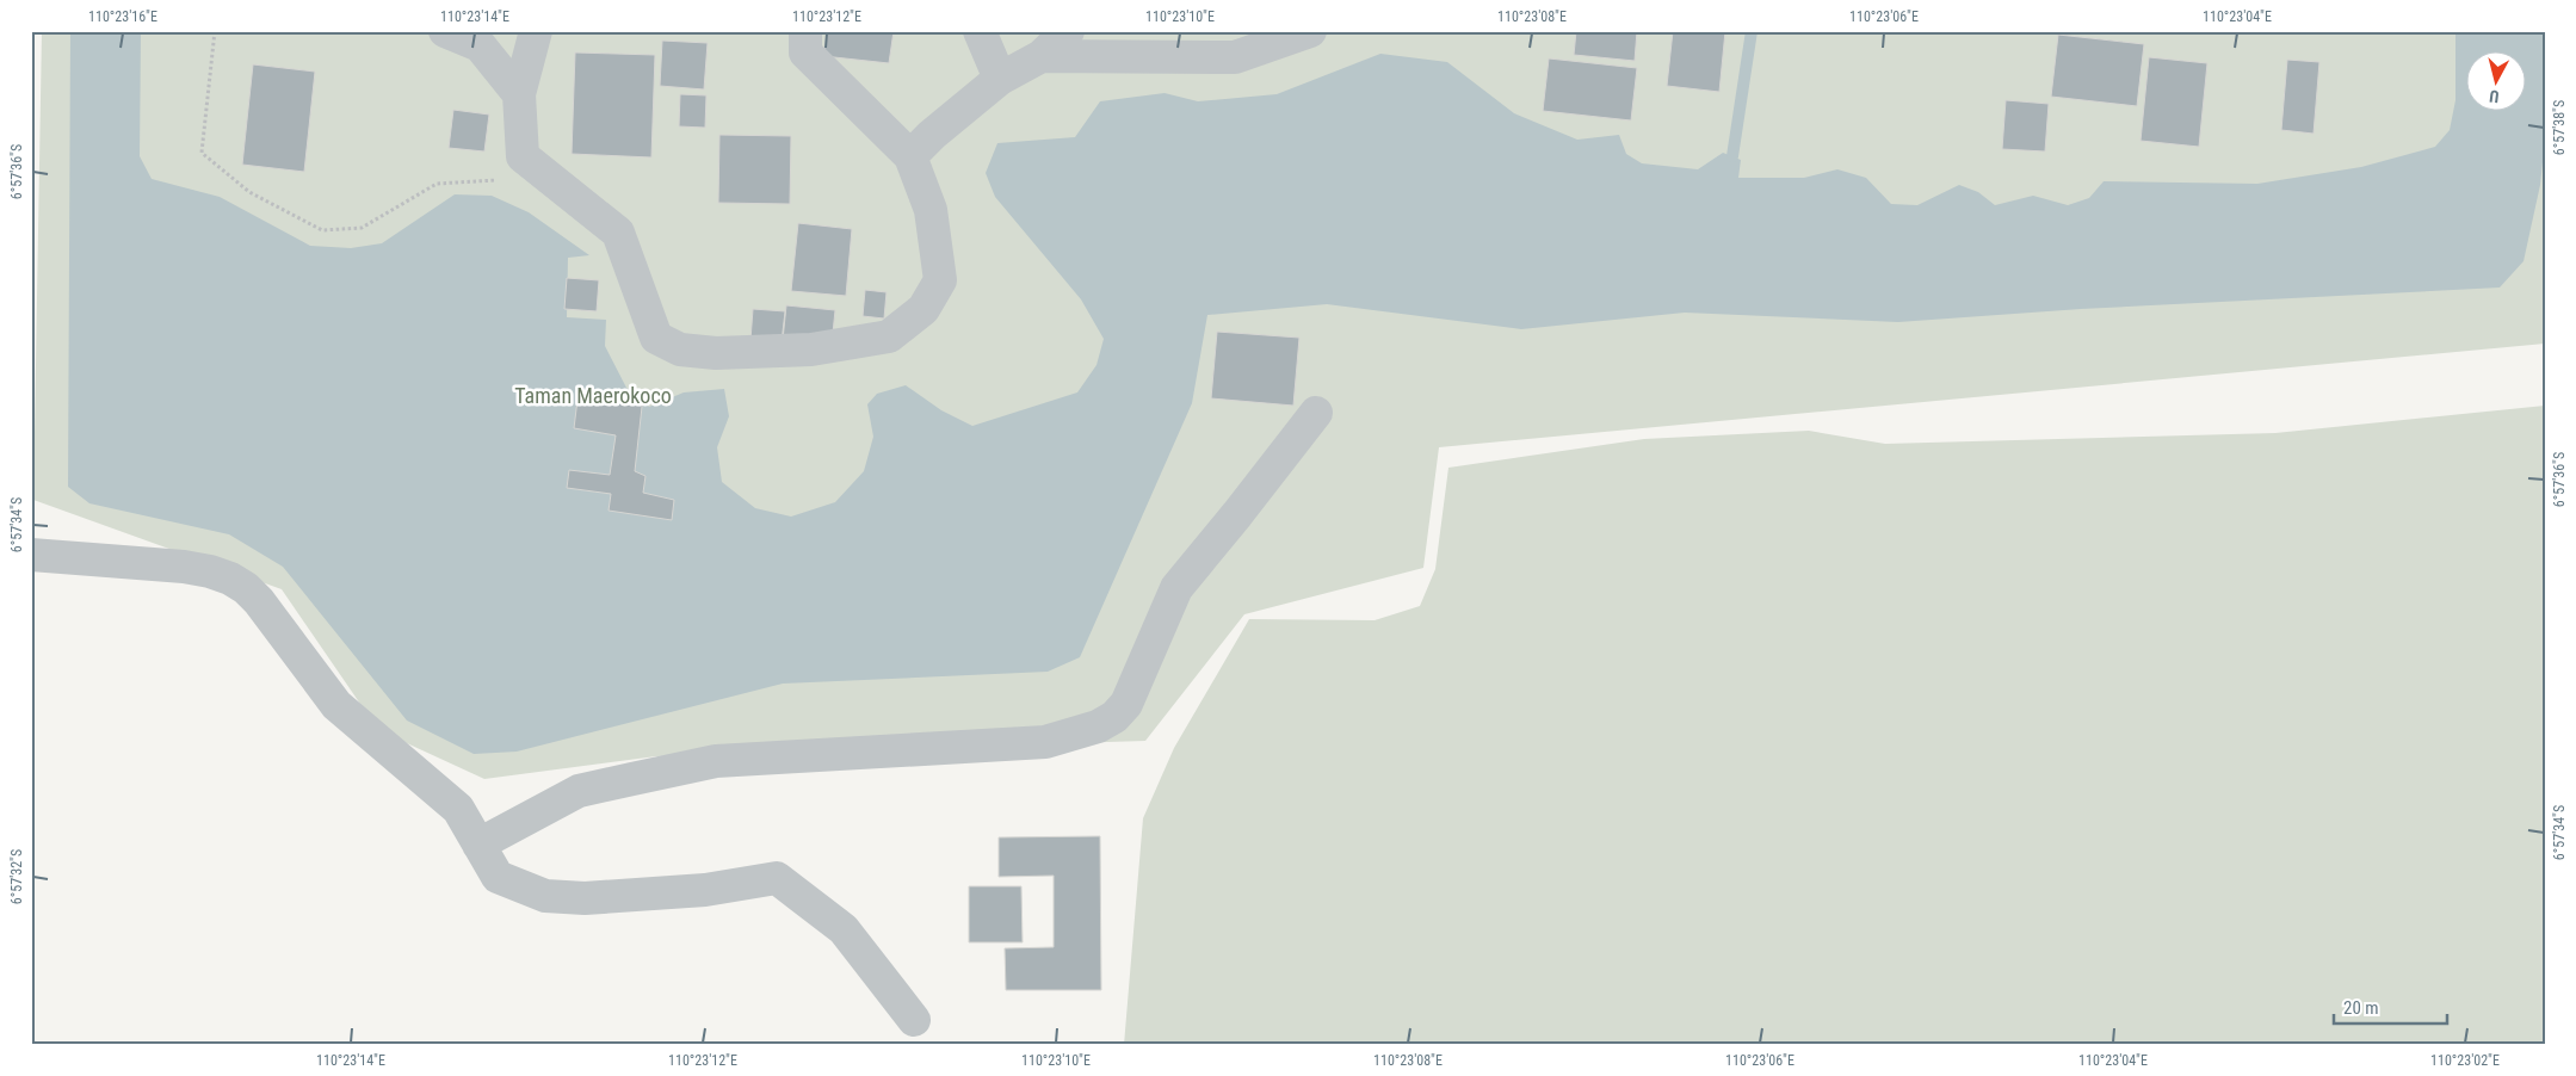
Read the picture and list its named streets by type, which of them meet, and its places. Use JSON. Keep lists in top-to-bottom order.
{
  "parks": ["Taman Maerokoco"],
  "scale_bar": "20 m",
  "north": "bottom",
  "coordinates": [
    "110°23'16\"E",
    "110°23'14\"E",
    "110°23'12\"E",
    "110°23'10\"E",
    "110°23'08\"E",
    "110°23'06\"E",
    "110°23'04\"E",
    "6°57'38\"S",
    "6°57'36\"S",
    "6°57'34\"S",
    "6°57'32\"S",
    "110°23'02\"E"
  ]
}
